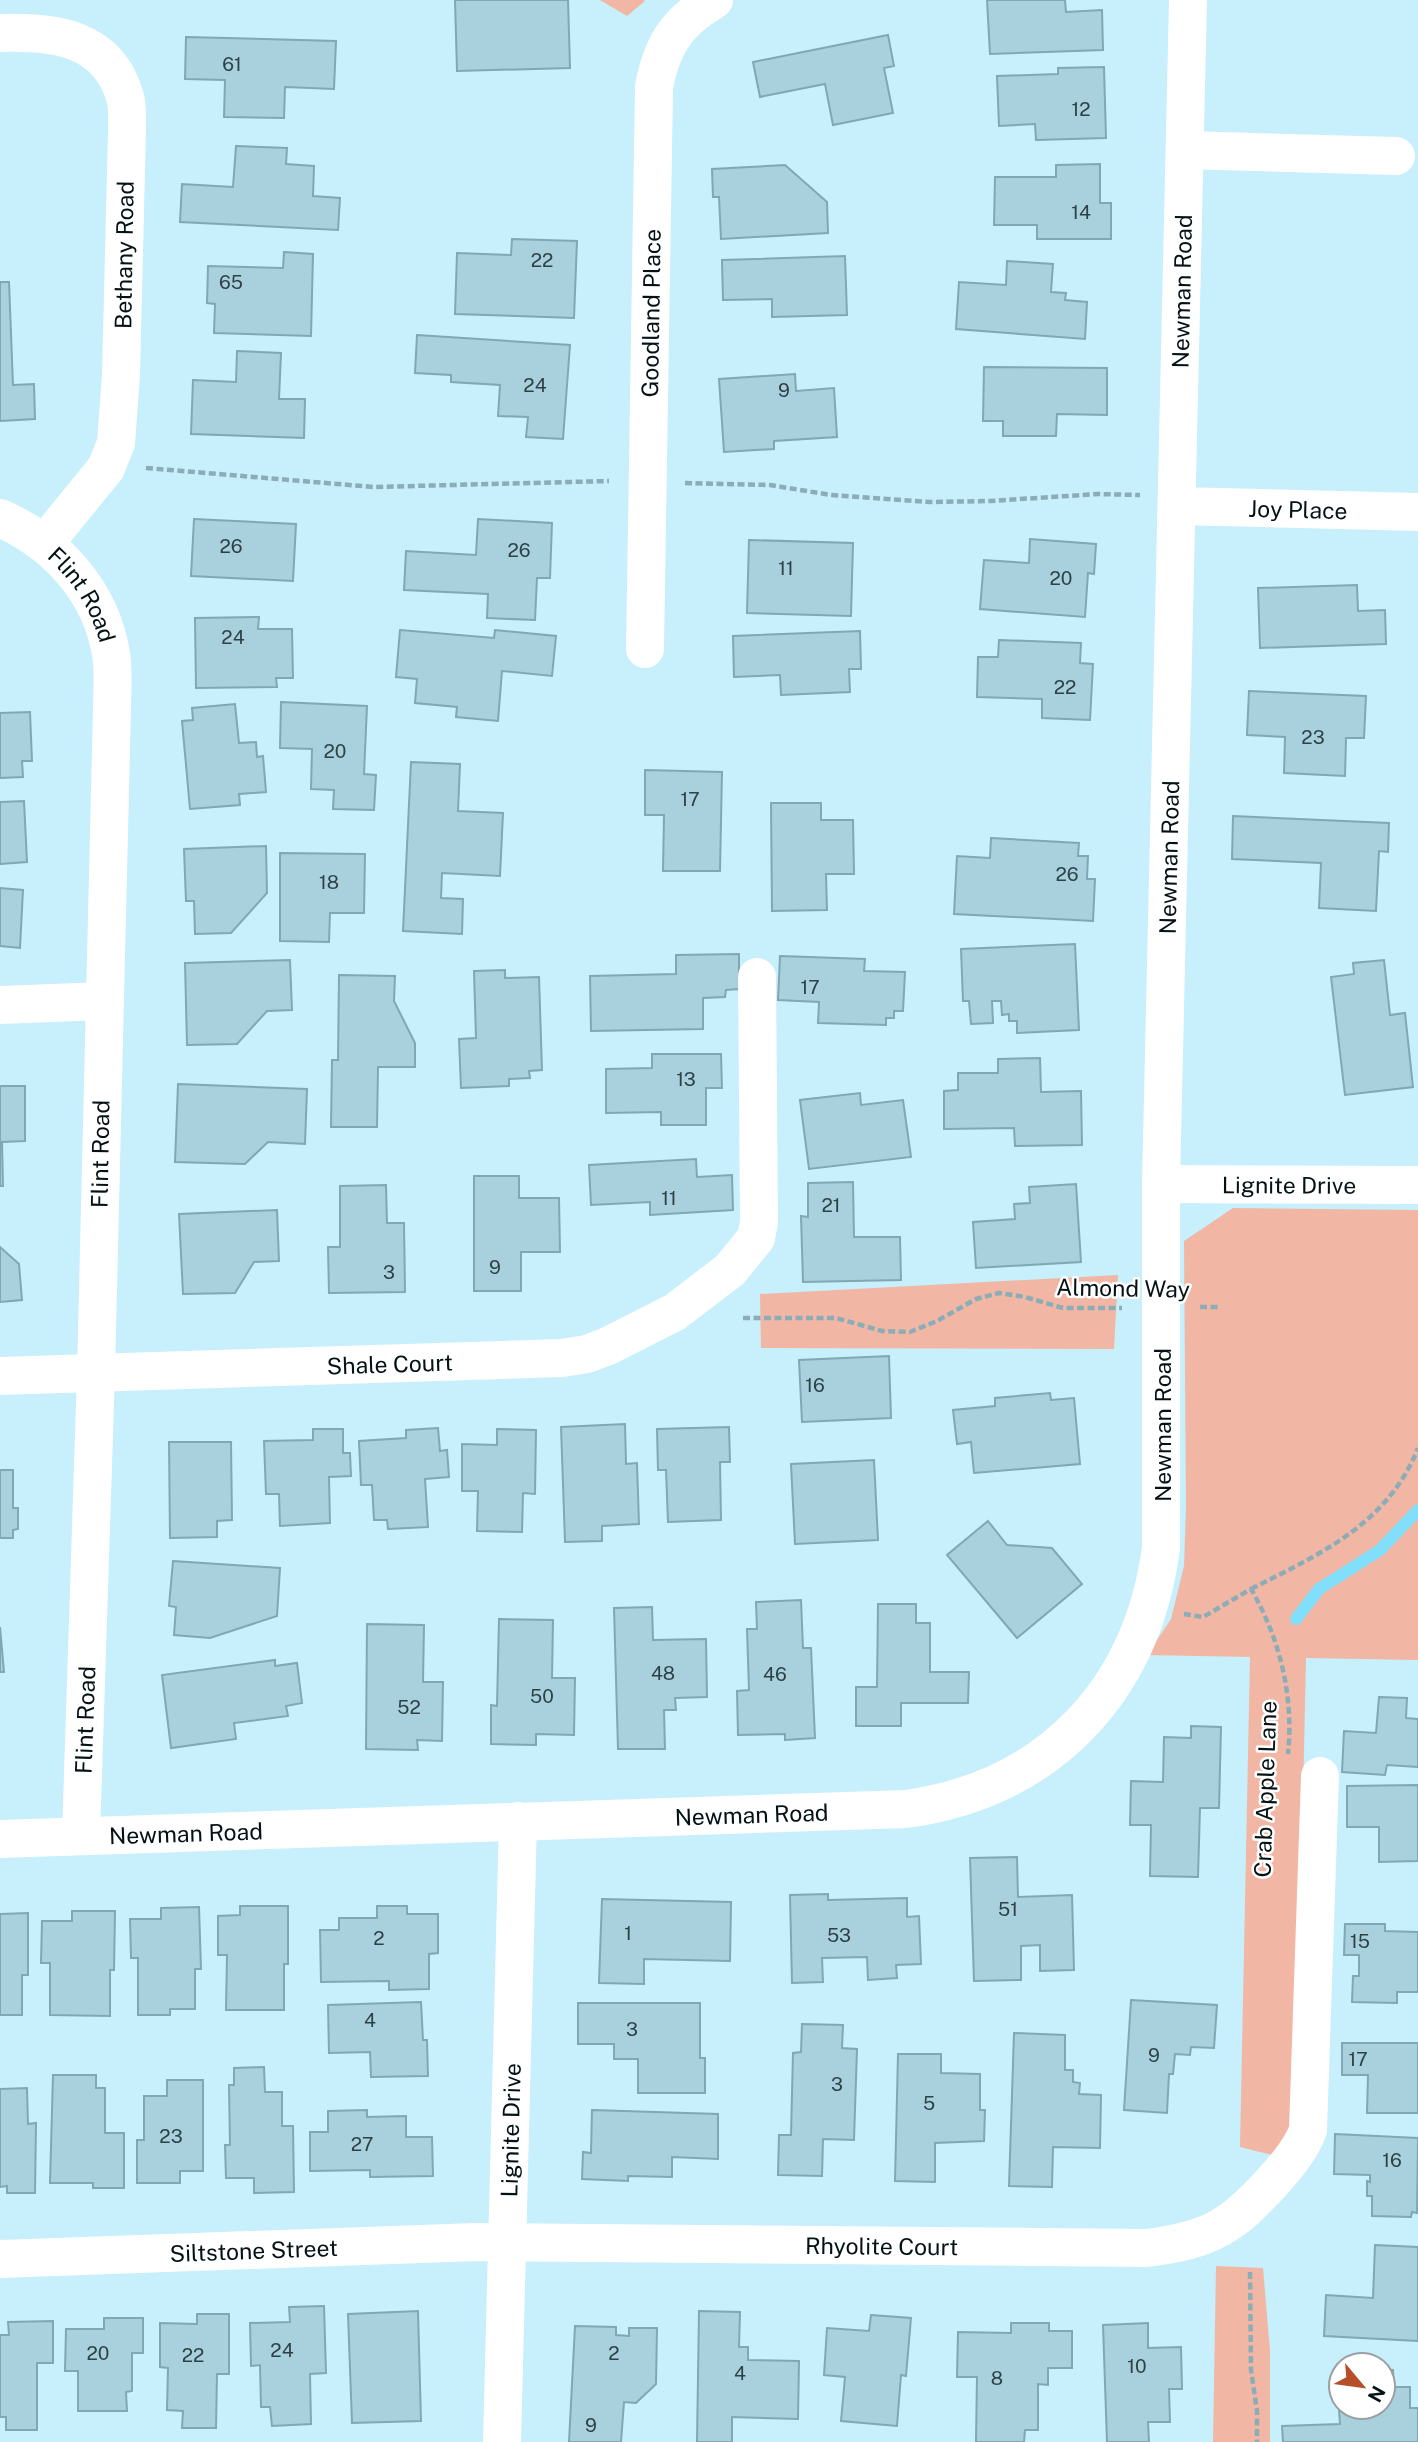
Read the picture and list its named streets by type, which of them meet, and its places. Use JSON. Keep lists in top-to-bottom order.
{
  "streets": {
    "street": [
      "Bethany Road",
      "Newman Road",
      "Goodland Place",
      "Joy Place",
      "Flint Road",
      "Lignite Drive",
      "Shale Court",
      "Rhyolite Court",
      "Siltstone Street"
    ],
    "path": ["Almond Way", "Crab Apple Lane"]
  },
  "crossings": [
    ["Bethany Road", "Flint Road"],
    ["Newman Road", "Joy Place"],
    ["Newman Road", "Flint Road"],
    ["Newman Road", "Lignite Drive"],
    ["Newman Road", "Almond Way"],
    ["Flint Road", "Shale Court"],
    ["Lignite Drive", "Rhyolite Court"],
    ["Lignite Drive", "Siltstone Street"],
    ["Crab Apple Lane", "Rhyolite Court"],
    ["Rhyolite Court", "Siltstone Street"]
  ],
  "house_numbers": [
    "61",
    "12",
    "14",
    "22",
    "65",
    "24",
    "9",
    "26",
    "26",
    "11",
    "20",
    "24",
    "22",
    "23",
    "20",
    "17",
    "26",
    "18",
    "17",
    "13",
    "11",
    "21",
    "9",
    "3",
    "16",
    "48",
    "46",
    "50",
    "52",
    "51",
    "1",
    "53",
    "2",
    "15",
    "4",
    "3",
    "9",
    "17",
    "3",
    "5",
    "23",
    "27",
    "16",
    "24",
    "20",
    "2",
    "22",
    "10",
    "4",
    "8",
    "9"
  ],
  "north": "bottom right"
}
